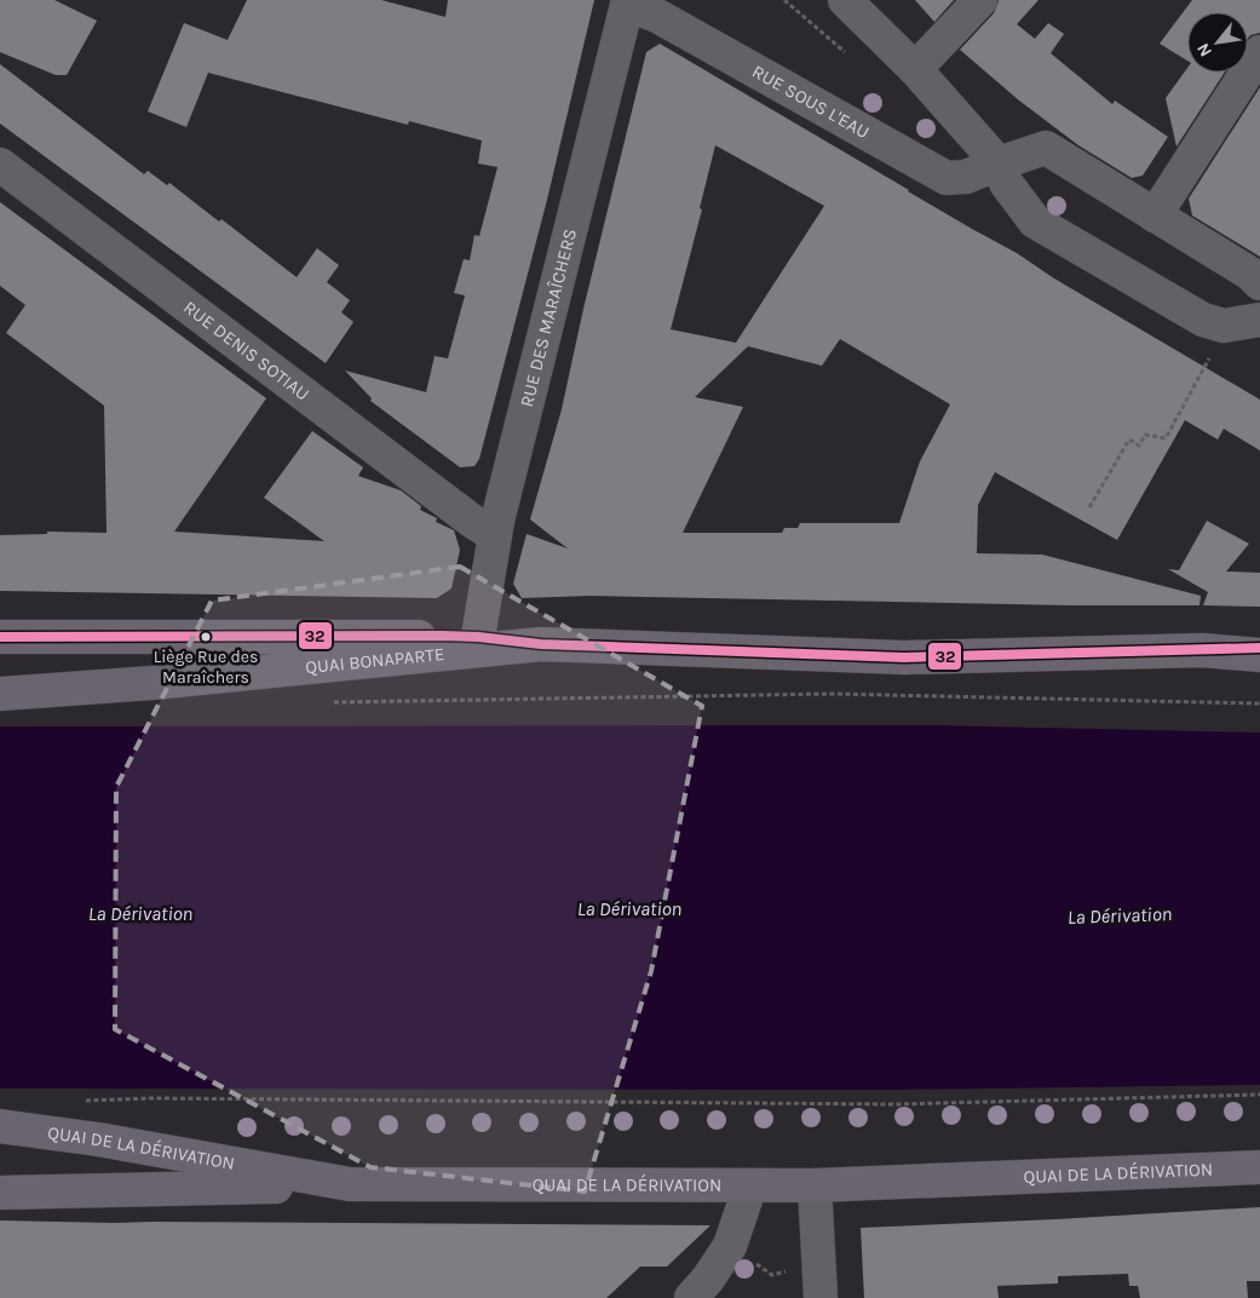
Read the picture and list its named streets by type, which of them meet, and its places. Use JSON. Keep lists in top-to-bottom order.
{
  "streets": {
    "main road": ["QUAI BONAPARTE", "QUAI DE LA DÉRIVATION"],
    "street": ["RUE SOUS L'EAU", "RUE DES MARAÎCHERS", "RUE DENIS SOTIAU"]
  },
  "crossings": [
    ["RUE SOUS L'EAU", "RUE DES MARAÎCHERS"],
    ["RUE DES MARAÎCHERS", "RUE DENIS SOTIAU"]
  ],
  "water": ["La Dérivation"],
  "places": ["Liège Rue des Maraîchers"],
  "lines": ["transit line 32"],
  "north": "bottom left"
}
